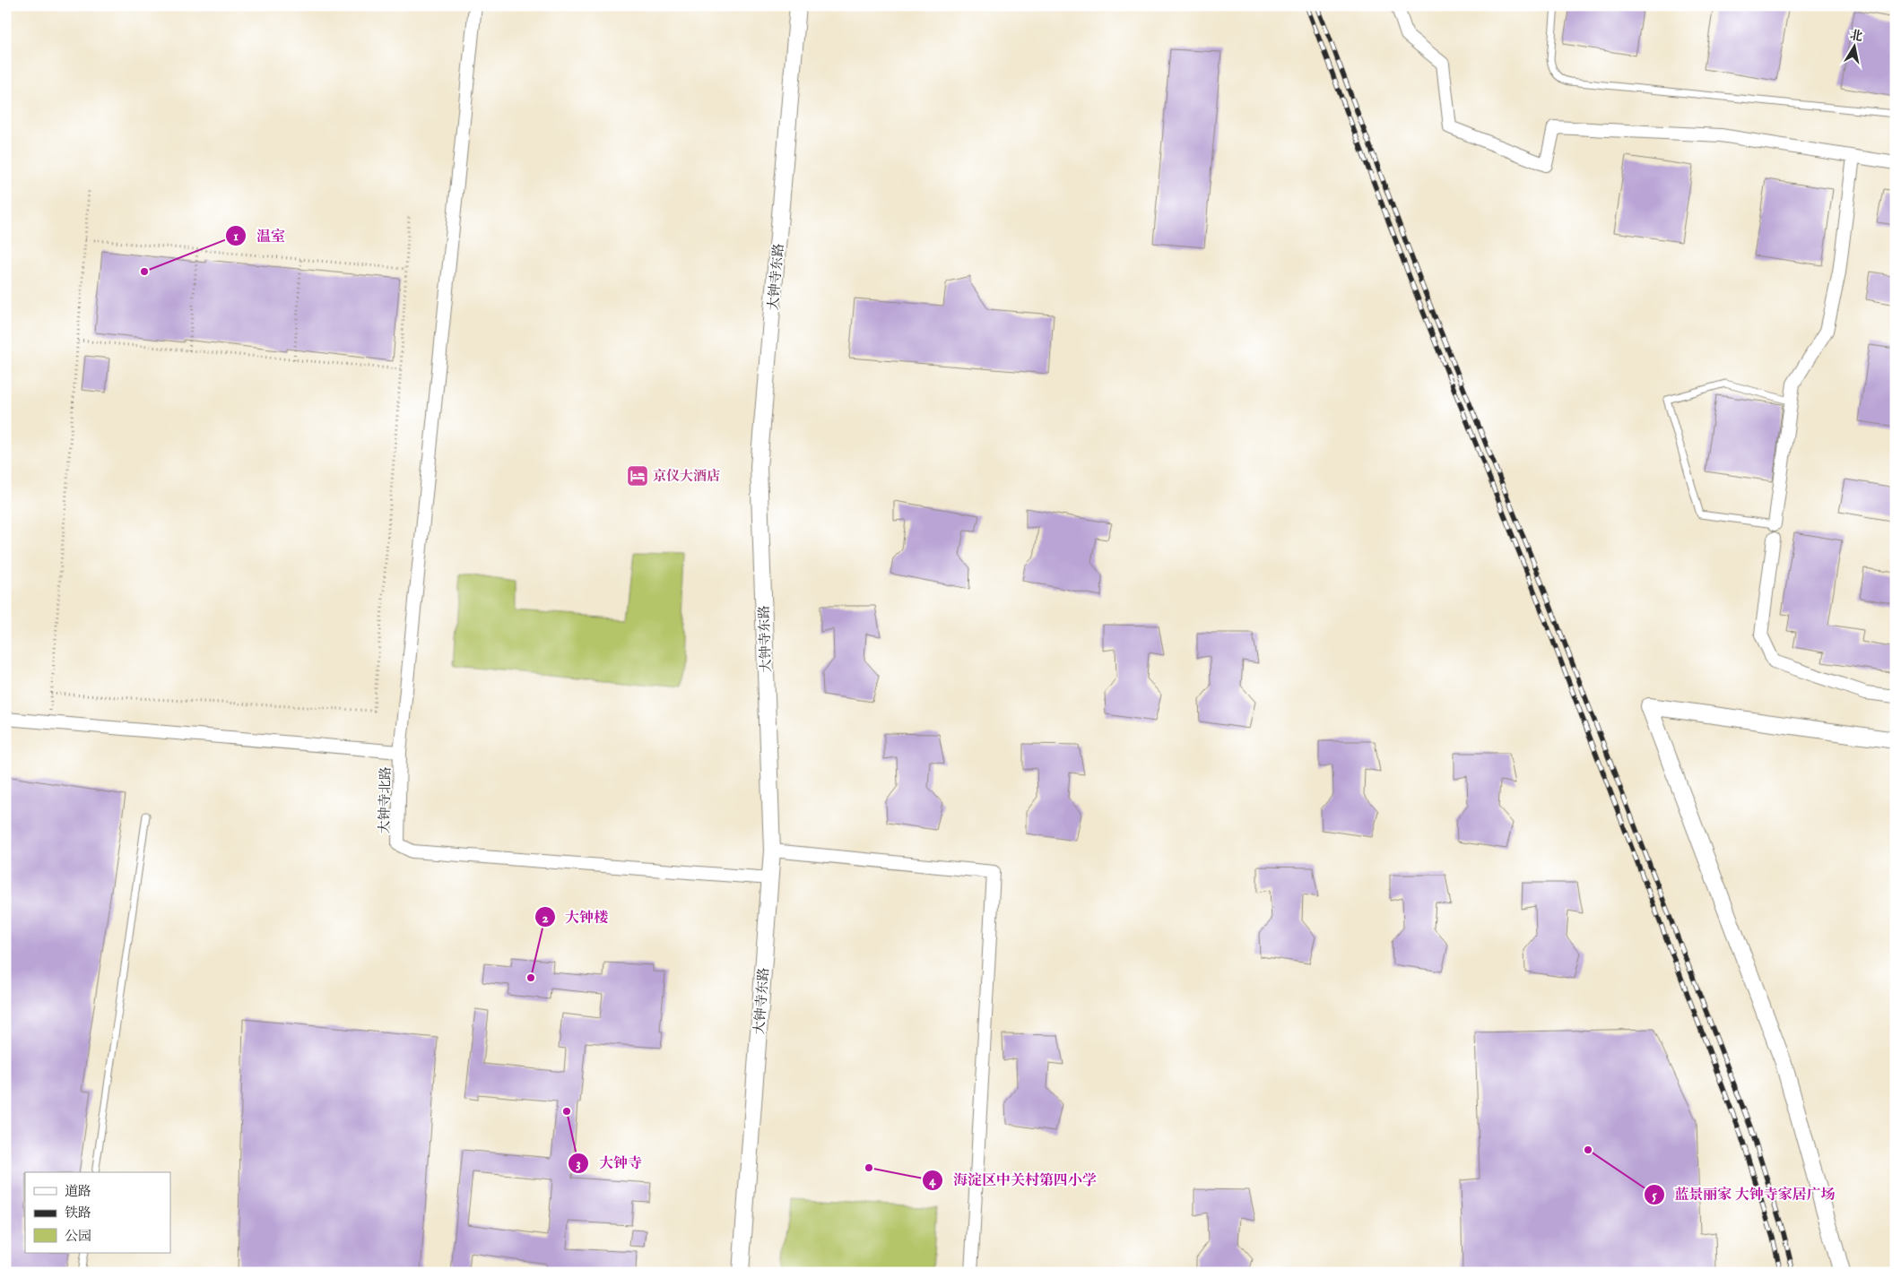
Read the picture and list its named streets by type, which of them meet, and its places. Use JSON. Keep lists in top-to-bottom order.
{
  "streets": {
    "street": ["大钟寺东路", "大钟寺北路"]
  },
  "crossings": [
    ["大钟寺东路", "大钟寺北路"]
  ],
  "places": {
    "other": [
      "温室",
      "大钟楼",
      "大钟寺",
      "蓝景丽家 大钟寺家居广场",
      "海淀区中关村第四小学"
    ],
    "hotel": ["京仪大酒店"]
  },
  "legend": ["道路", "铁路", "公园"],
  "north": "top"
}
